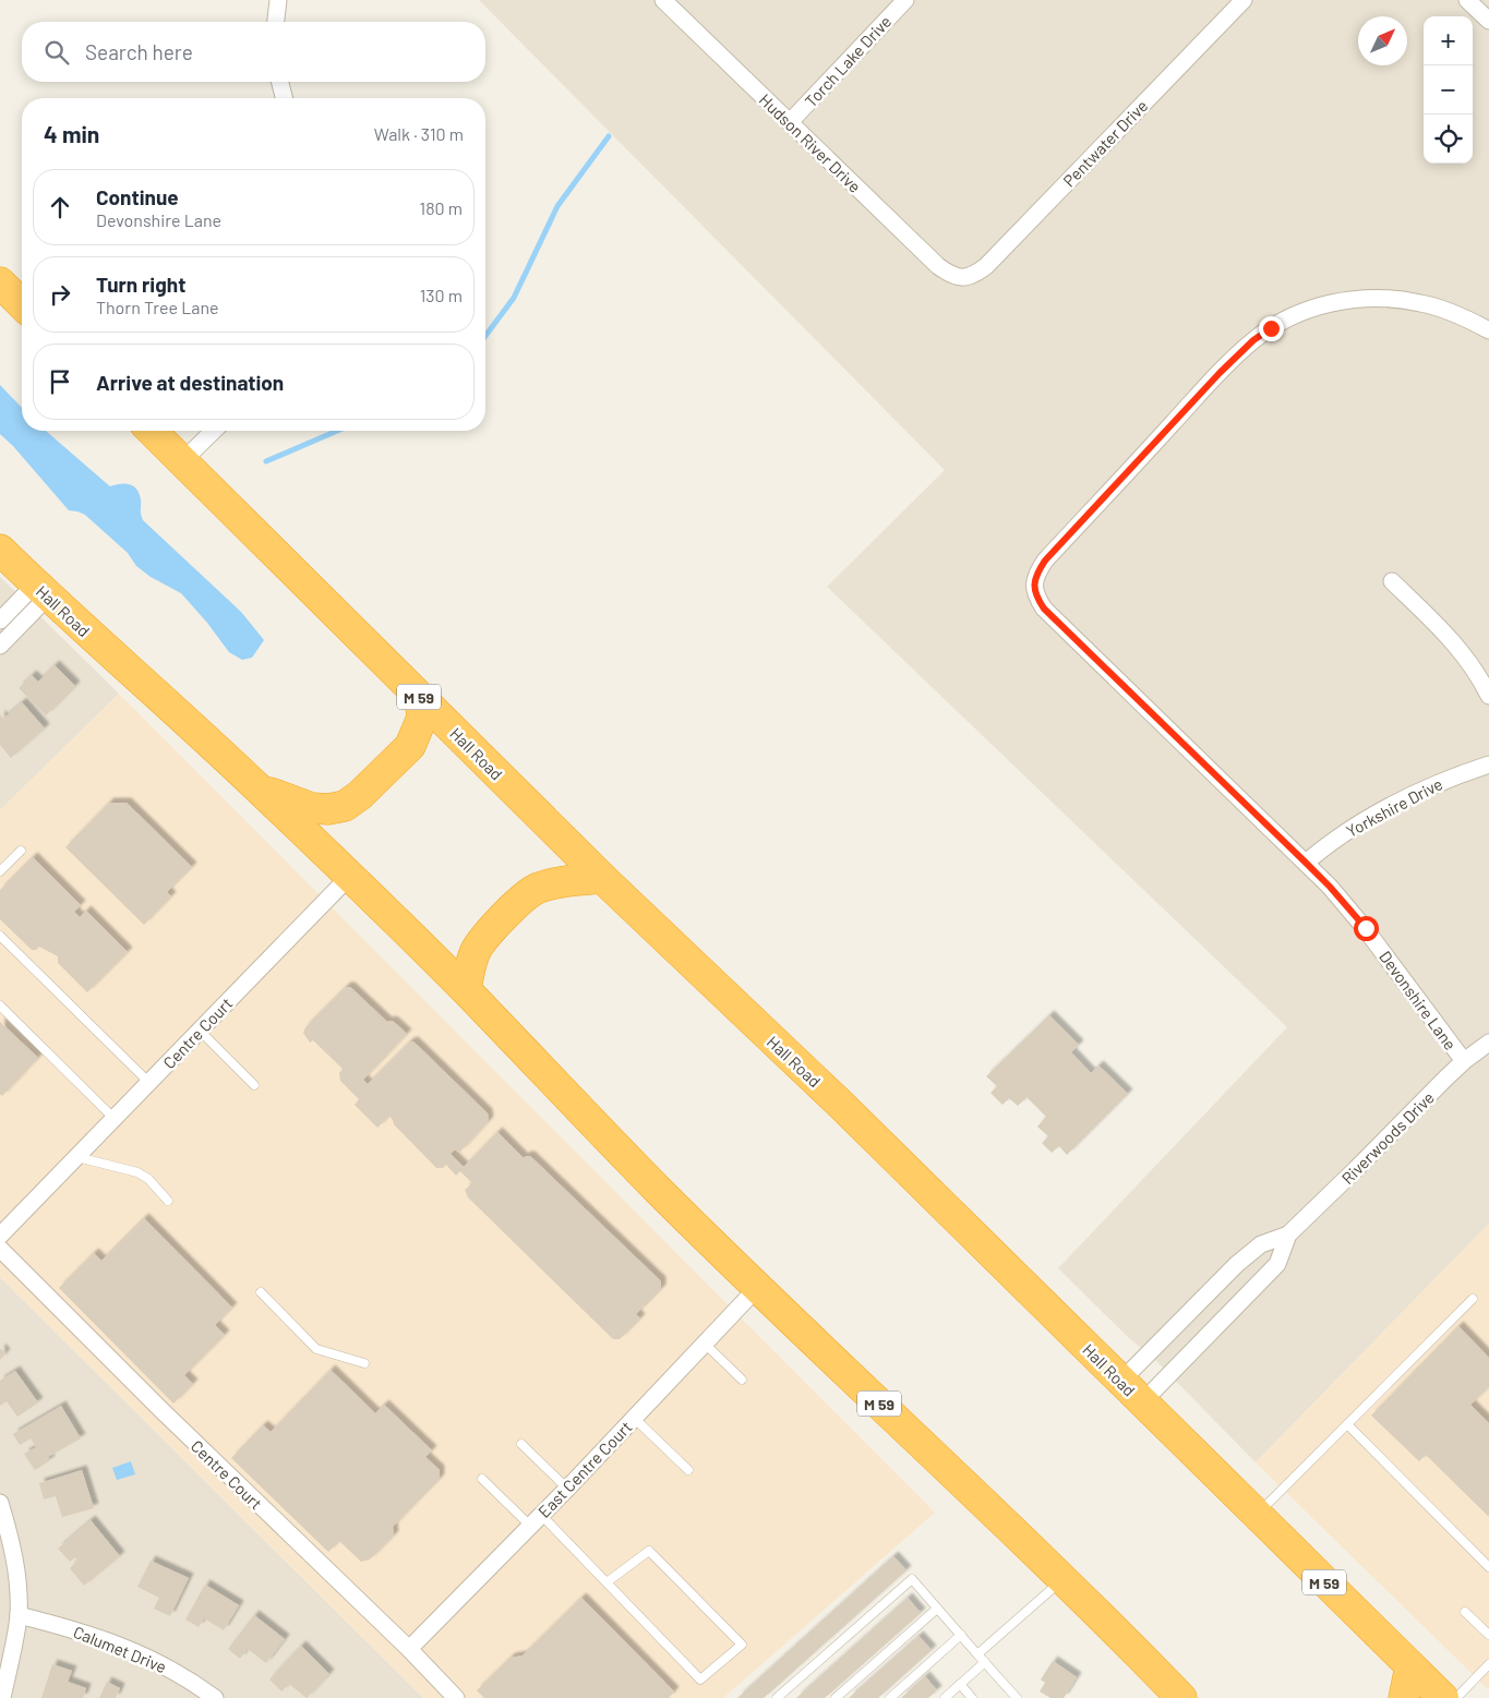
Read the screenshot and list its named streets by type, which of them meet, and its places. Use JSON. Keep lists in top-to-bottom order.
{
  "streets": {
    "highway": ["Hall Road", "M 59"],
    "street": [
      "Torch Lake Drive",
      "Hudson River Drive",
      "Pentwater Drive",
      "Yorkshire Drive",
      "Devonshire Lane",
      "Centre Court",
      "Riverwoods Drive",
      "East Centre Court",
      "Calumet Drive"
    ]
  },
  "crossings": [
    ["Torch Lake Drive", "Hudson River Drive"],
    ["Hudson River Drive", "Pentwater Drive"],
    ["Hall Road", "Centre Court"],
    ["Hall Road", "Riverwoods Drive"],
    ["Hall Road", "East Centre Court"],
    ["Yorkshire Drive", "Devonshire Lane"],
    ["Devonshire Lane", "Riverwoods Drive"],
    ["Centre Court", "East Centre Court"]
  ],
  "north": "top right",
  "page": {
    "map_buttons": ["+", "−"],
    "search": "Search here",
    "heading": ["4 min", "Walk · 310 m"],
    "list": [
      ["Continue", "Devonshire Lane", "180 m"],
      ["Turn right", "Thorn Tree Lane", "130 m"],
      "Arrive at destination"
    ]
  }
}
